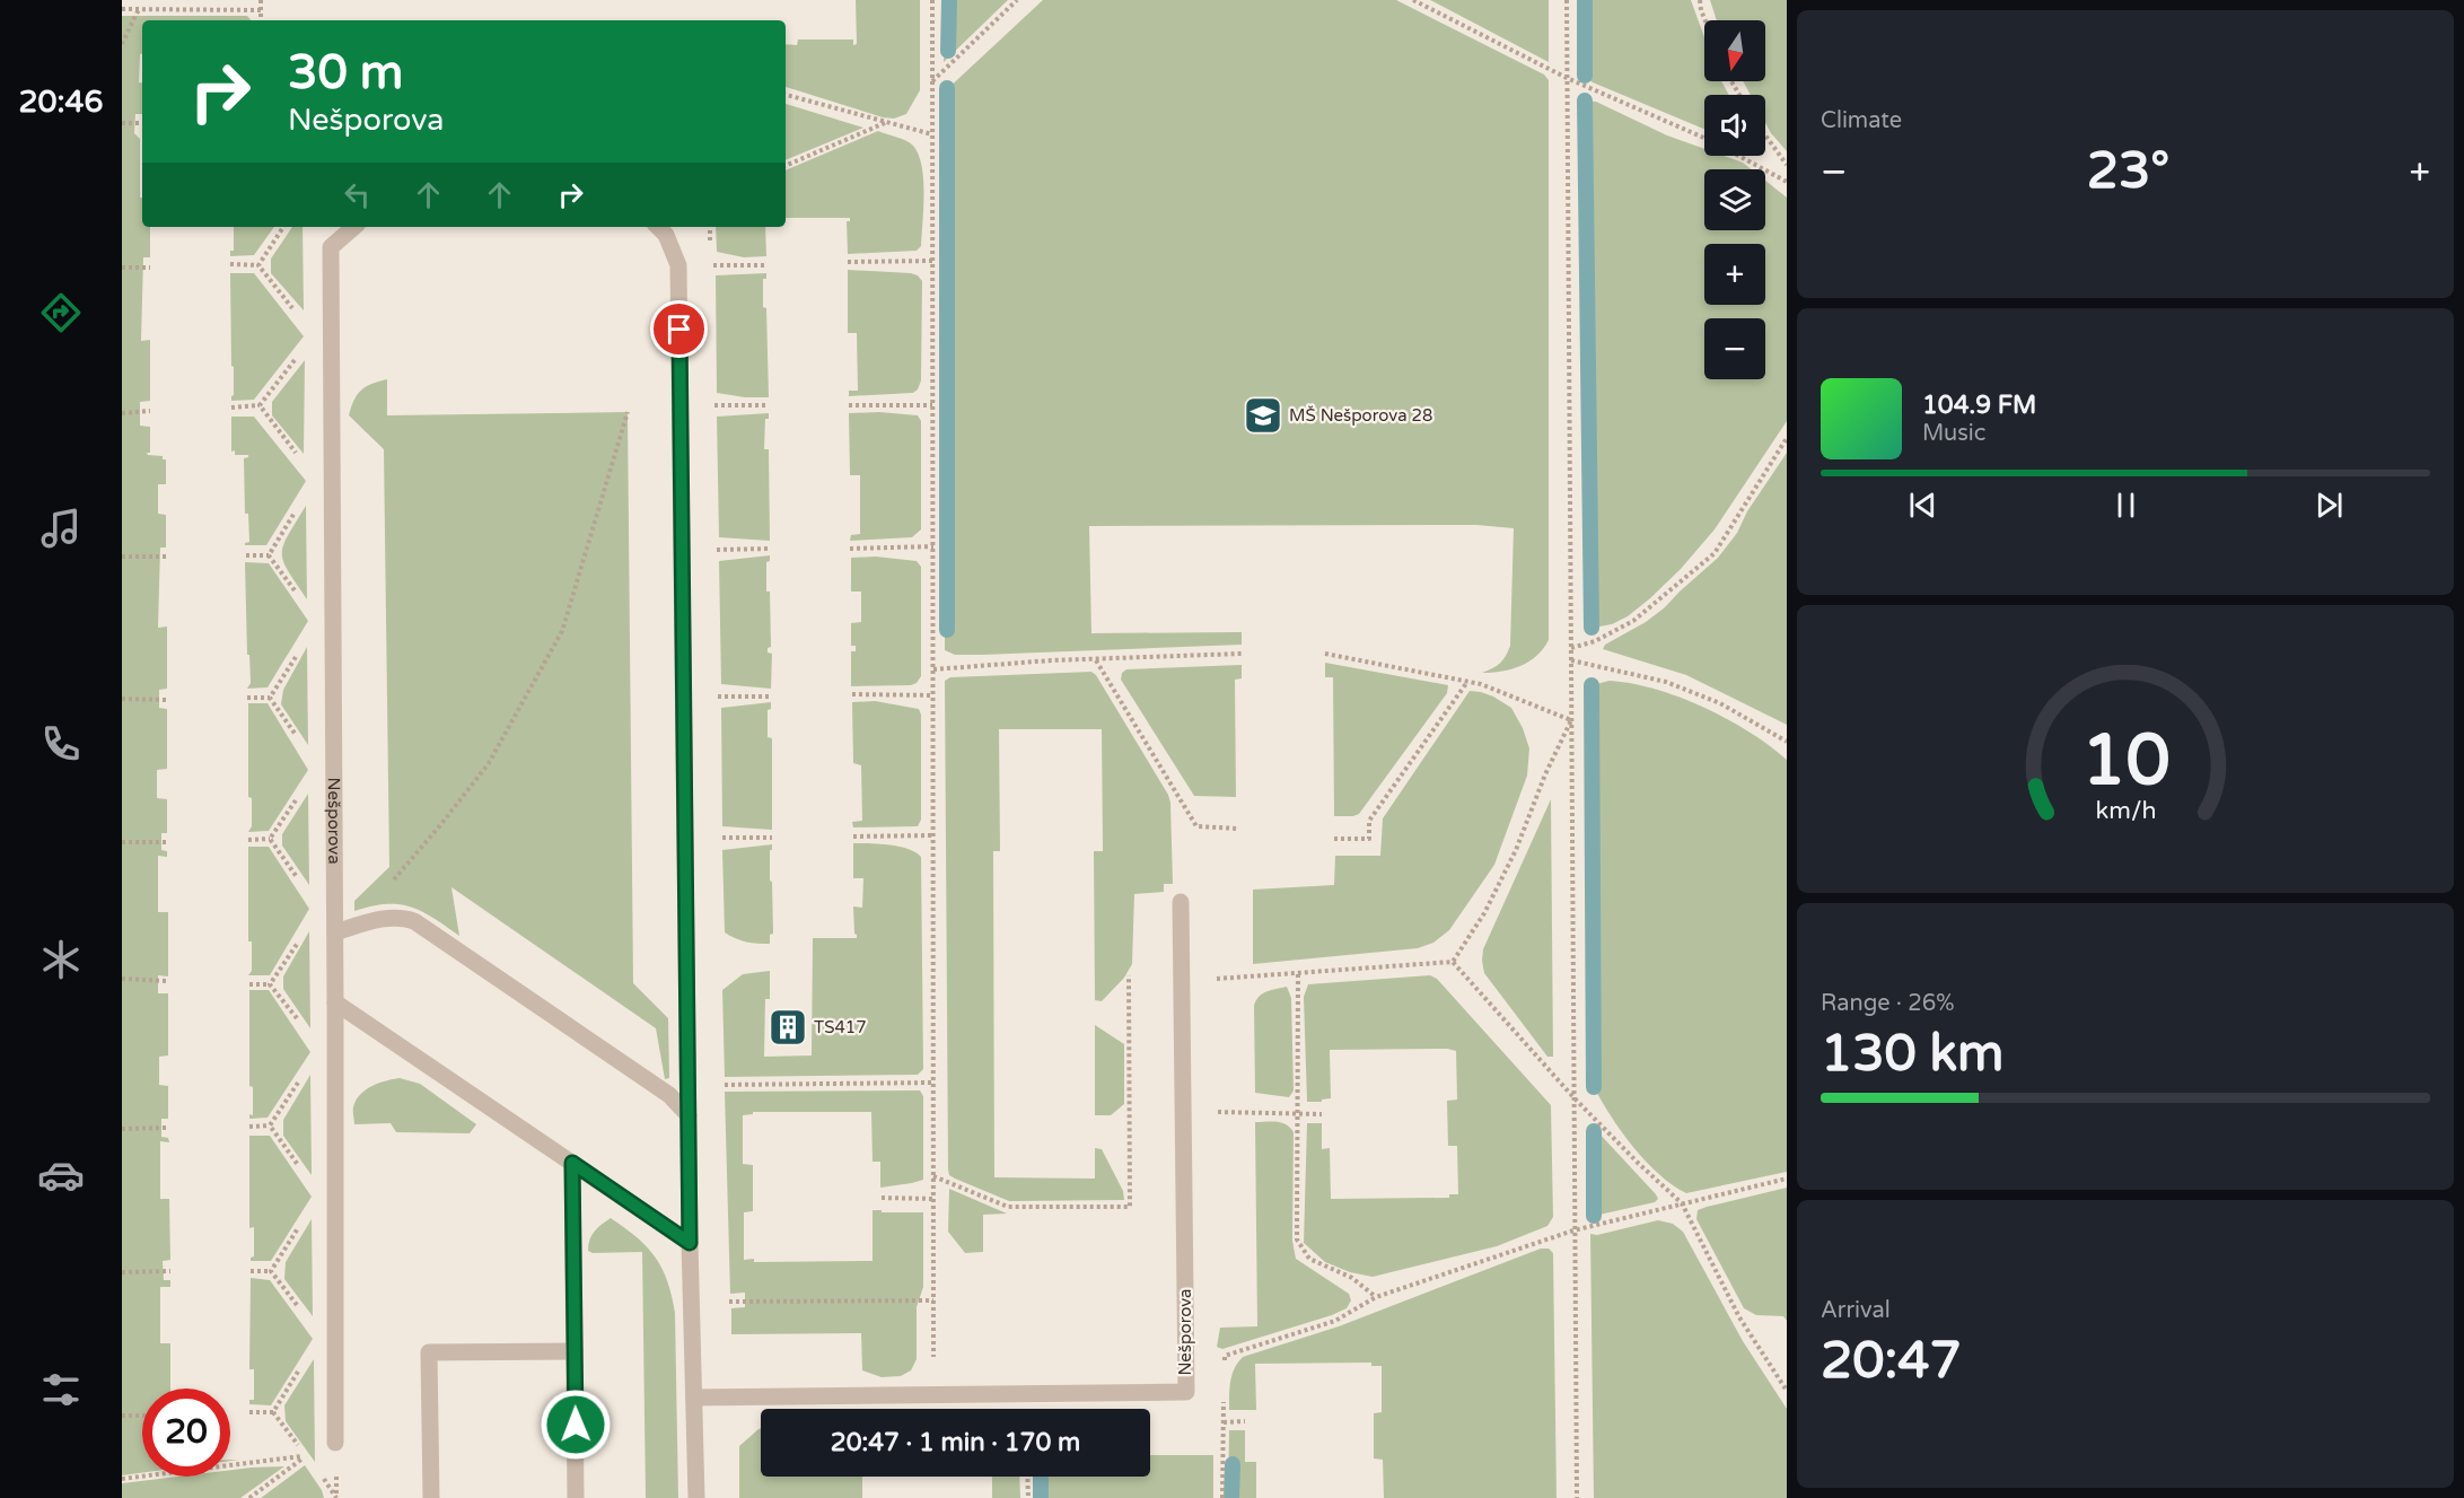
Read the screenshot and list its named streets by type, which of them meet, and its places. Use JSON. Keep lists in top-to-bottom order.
{
  "streets": {
    "street": ["Nešporova"]
  },
  "places": {
    "school or university": ["MŠ Nešporova 28"],
    "building": ["TS417"]
  },
  "north": "bottom",
  "page": {
    "tabs": "20:46",
    "tile": [
      "Climate",
      ["Range · 26%", "130 km"],
      ["Arrival", "20:47"]
    ],
    "map_buttons": ["+", "−"],
    "turn": ["30 m", "Nešporova"],
    "heat": ["−", "23°", "+"],
    "song": ["104.9 FM", "Music"],
    "limit": "20",
    "trip": "20:47 · 1 min · 170 m",
    "gauge": ["10", "km/h"]
  }
}
